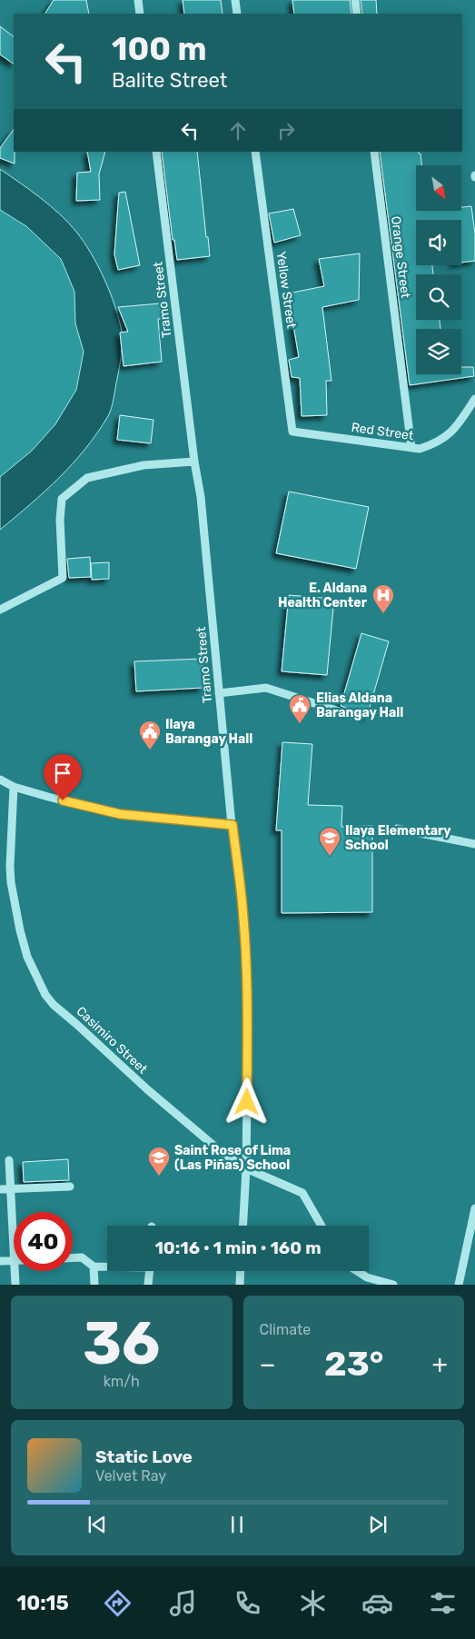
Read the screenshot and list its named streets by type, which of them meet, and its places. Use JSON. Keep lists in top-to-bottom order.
{
  "streets": {
    "street": [
      "Orange Street",
      "Yellow Street",
      "Tramo Street",
      "Red Street",
      "Casimiro Street"
    ]
  },
  "crossings": [
    ["Orange Street", "Red Street"],
    ["Yellow Street", "Red Street"],
    ["Tramo Street", "Casimiro Street"]
  ],
  "places": {
    "hospital": ["E. Aldana Health Center"],
    "public building": ["Elias Aldana Barangay Hall", "Ilaya Barangay Hall"],
    "school or university": ["Ilaya Elementary School", "Saint Rose of Lima (Las Piñas) School"]
  },
  "north": "bottom right",
  "page": {
    "turn": ["100 m", "Balite Street"],
    "limit": "40",
    "trip": "10:16 · 1 min · 160 m",
    "tile": [
      ["36", "km/h"],
      "Climate"
    ],
    "heat": ["−", "23°", "+"],
    "song": ["Static Love", "Velvet Ray"],
    "tabs": "10:15"
  }
}
